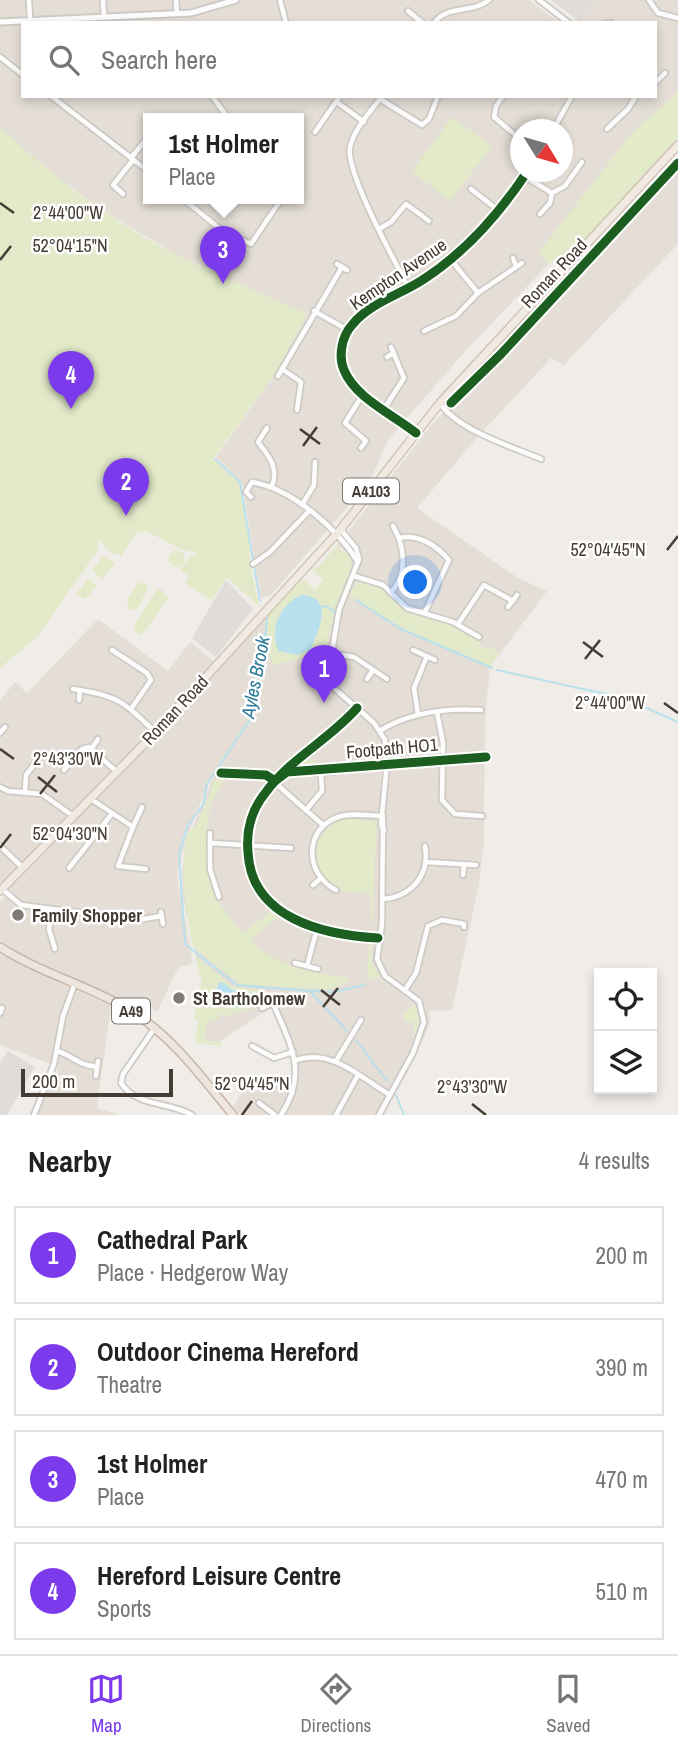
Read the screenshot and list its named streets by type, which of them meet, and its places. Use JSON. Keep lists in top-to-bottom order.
{
  "streets": {
    "highway": ["A49"],
    "main road": ["Roman Road", "A4103"],
    "street": ["Kempton Avenue"],
    "cycle path": ["Footpath HO1"]
  },
  "crossings": [
    ["Roman Road", "Kempton Avenue"]
  ],
  "water": ["Ayles Brook"],
  "places": ["Family Shopper", "St Bartholomew"],
  "scale_bar": "200 m",
  "north": "bottom right",
  "page": {
    "search": "Search here",
    "popup": ["1st Holmer", "Place"],
    "pins": [
      "3",
      "4",
      "2",
      "1"
    ],
    "scale": "200 m",
    "heading": ["Nearby", "4 results"],
    "list": [
      {
        "mark": "1",
        "name": "Cathedral Park",
        "note": "Place · Hedgerow Way",
        "value": "200 m"
      },
      {
        "mark": "2",
        "name": "Outdoor Cinema Hereford",
        "note": "Theatre",
        "value": "390 m"
      },
      {
        "mark": "3",
        "name": "1st Holmer",
        "note": "Place",
        "value": "470 m"
      },
      {
        "mark": "4",
        "name": "Hereford Leisure Centre",
        "note": "Sports",
        "value": "510 m"
      }
    ],
    "nav": ["Map", "Directions", "Saved"]
  },
  "coordinates": [
    "2°44'00\"W",
    "52°04'15\"N",
    "52°04'45\"N",
    "2°43'30\"W",
    "52°04'30\"N"
  ]
}
